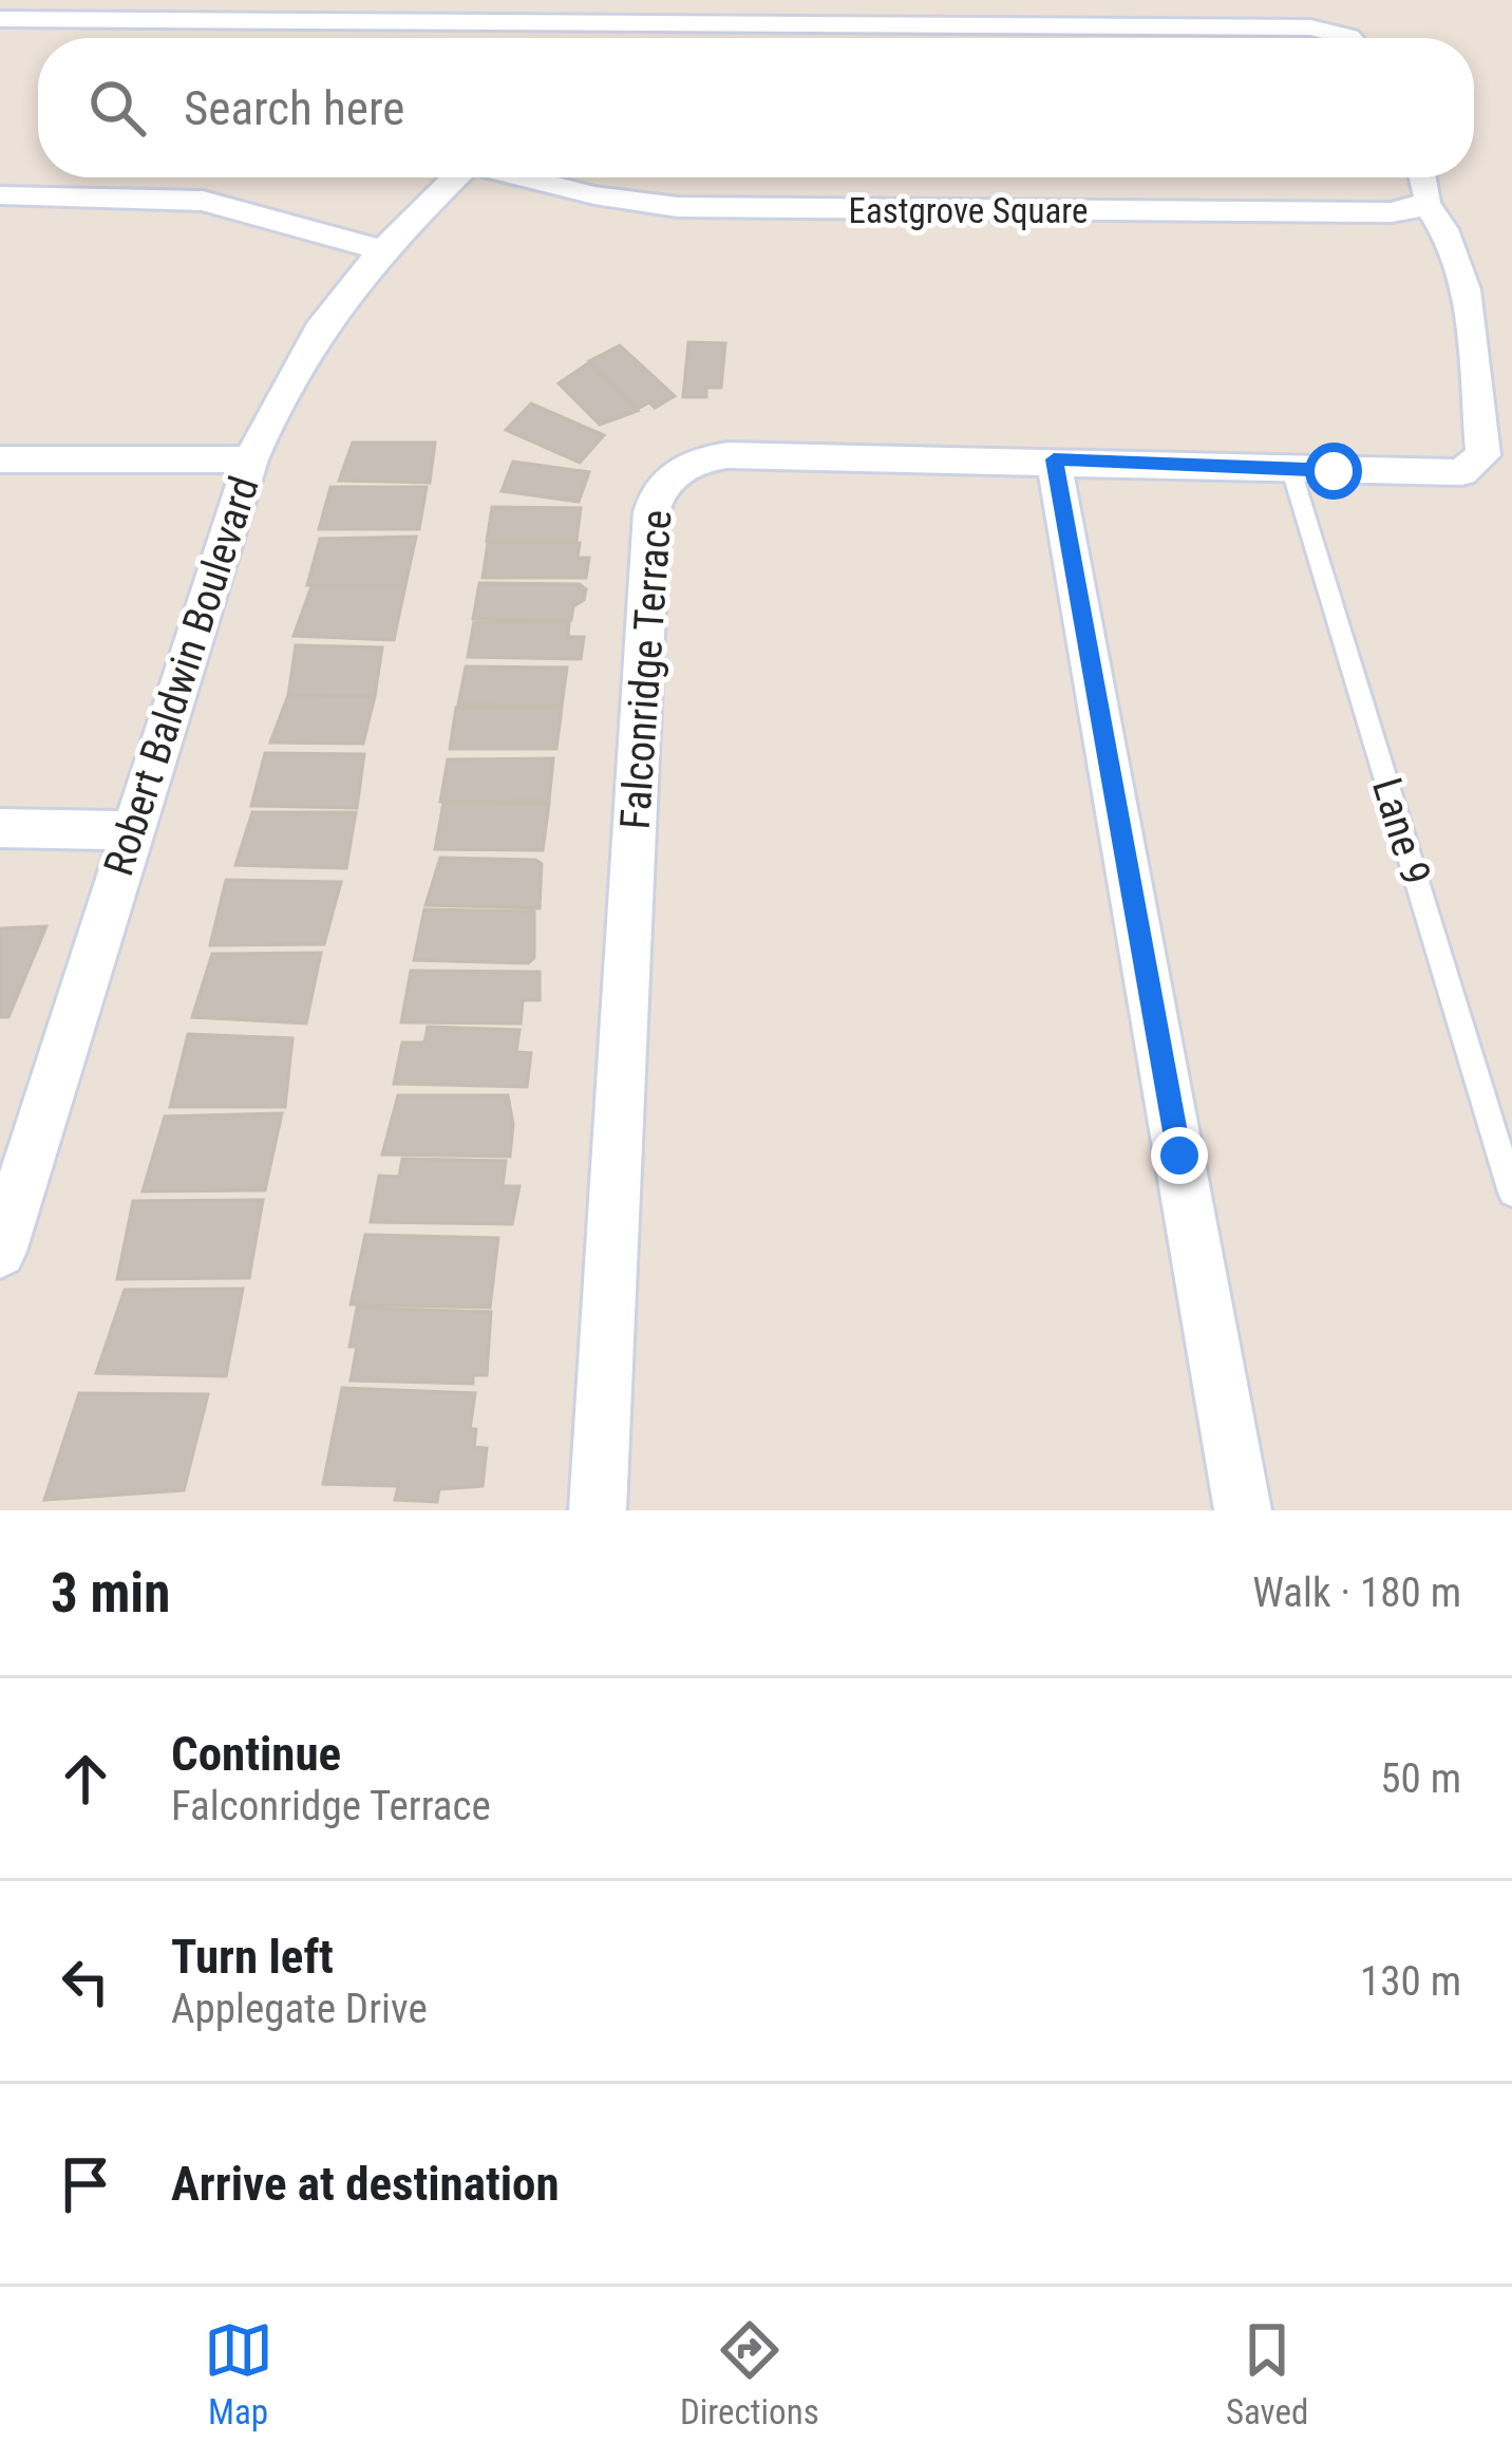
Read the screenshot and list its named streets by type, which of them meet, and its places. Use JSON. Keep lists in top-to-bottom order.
{
  "streets": {
    "street": ["Eastgrove Square", "Falconridge Terrace", "Robert Baldwin Boulevard"],
    "lane": ["Lane 9"]
  },
  "crossings": [
    ["Eastgrove Square", "Falconridge Terrace"],
    ["Falconridge Terrace", "Lane 9"]
  ],
  "page": {
    "search": "Search here",
    "heading": ["3 min", "Walk · 180 m"],
    "list": [
      ["Continue", "Falconridge Terrace", "50 m"],
      ["Turn left", "Applegate Drive", "130 m"],
      "Arrive at destination"
    ],
    "nav": ["Map", "Directions", "Saved"]
  }
}
